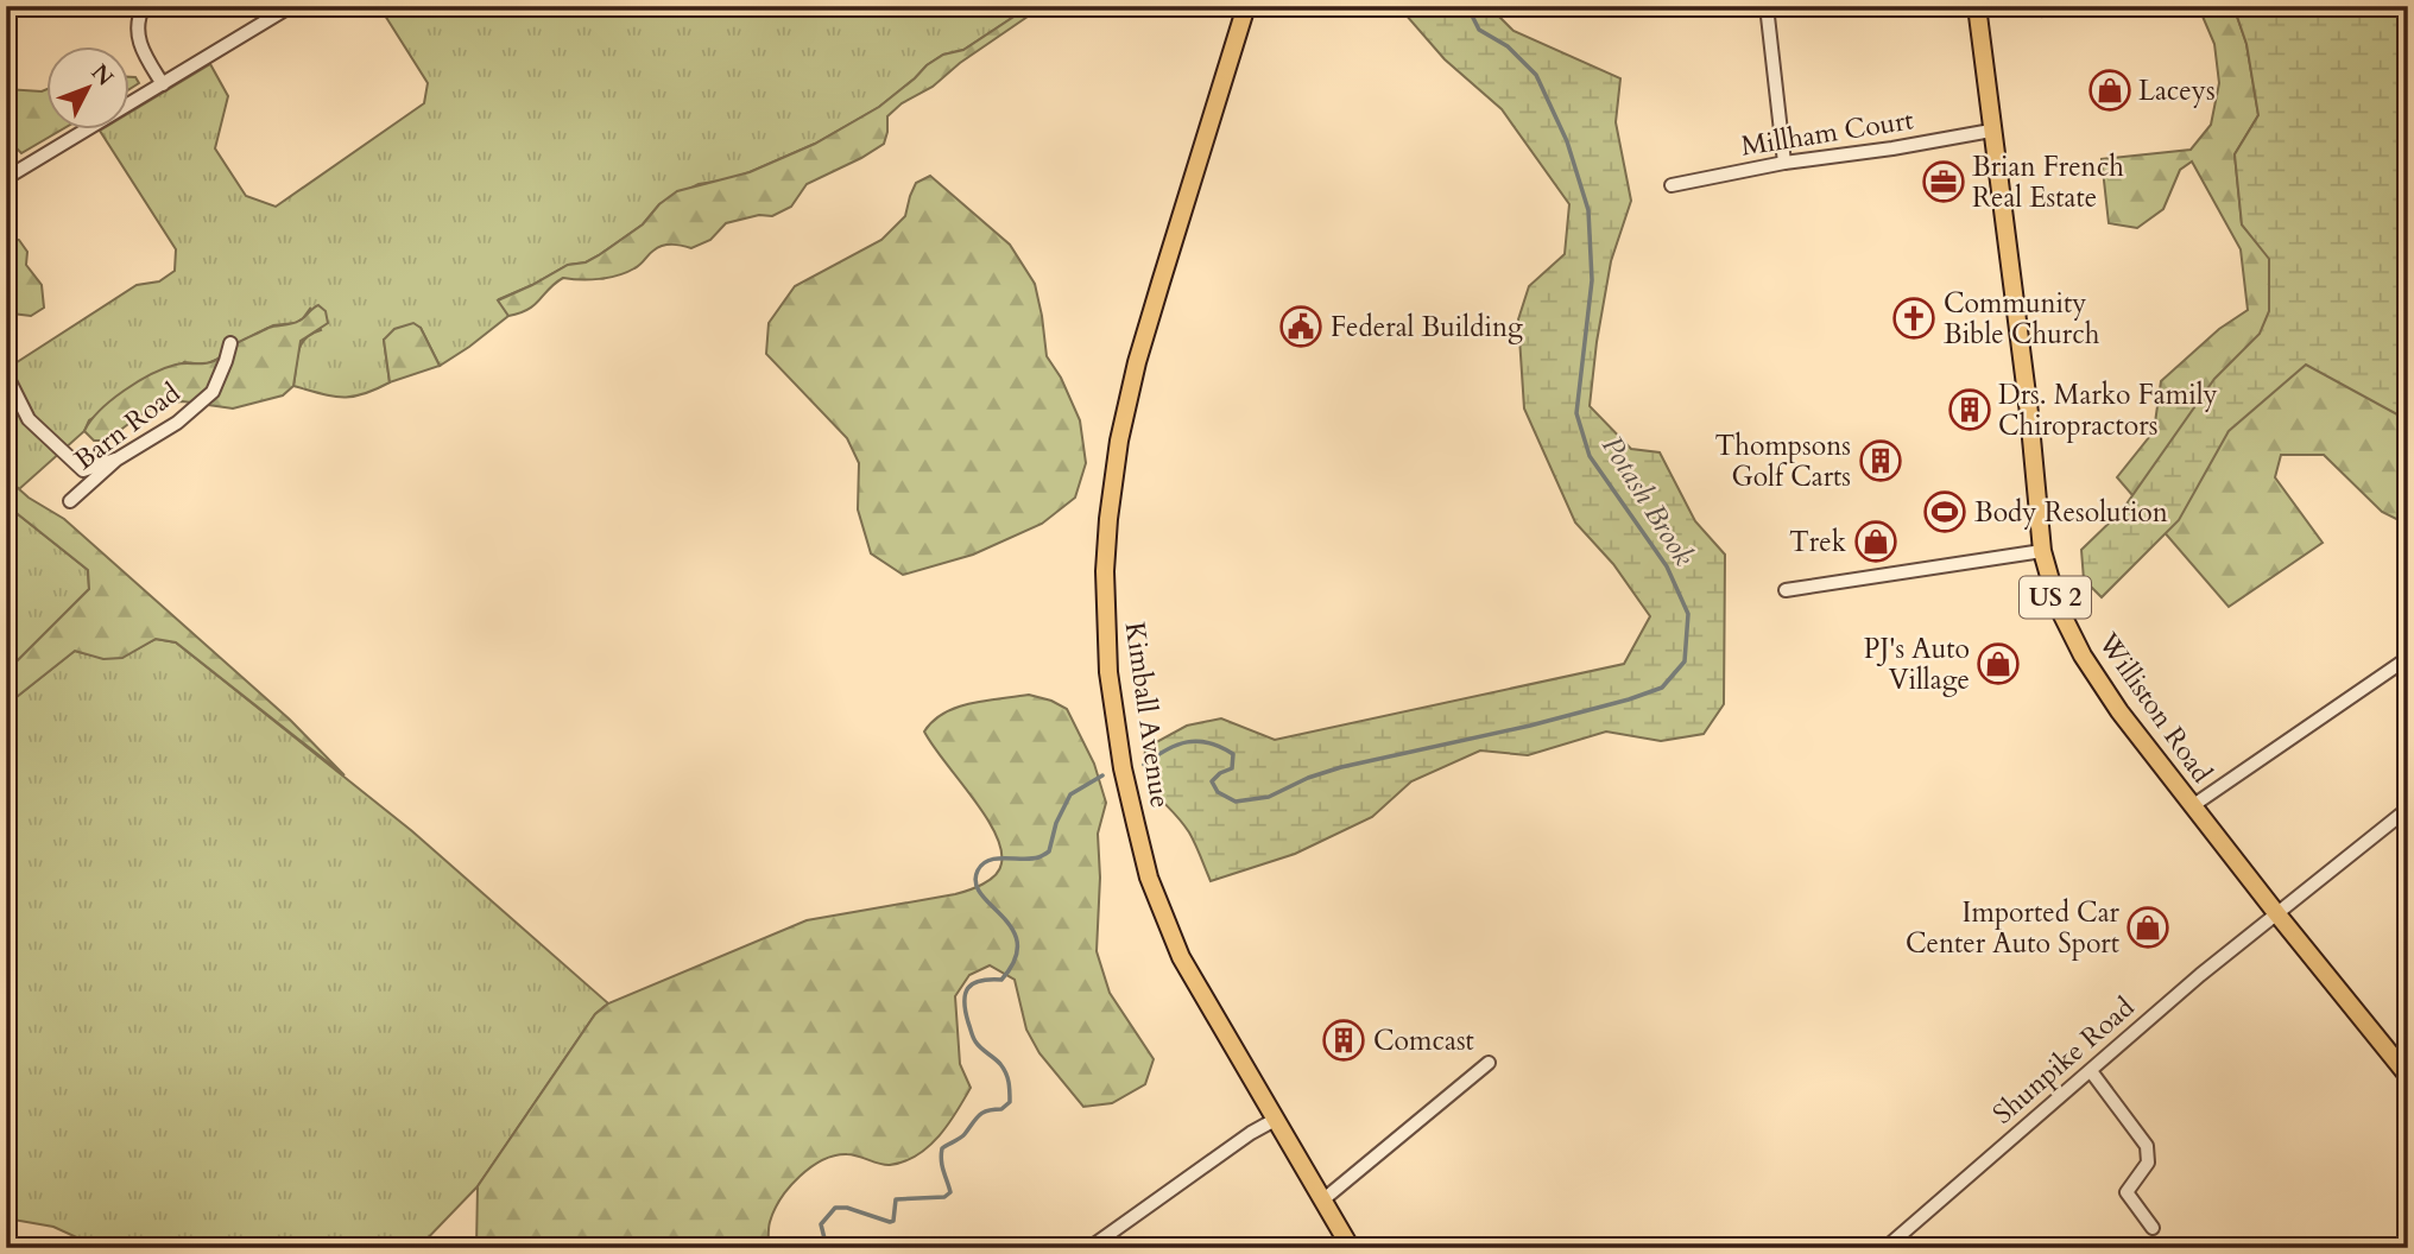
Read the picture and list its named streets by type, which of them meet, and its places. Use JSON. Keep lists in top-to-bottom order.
{
  "streets": {
    "main road": ["US 2", "Williston Road", "Kimball Avenue"],
    "street": ["Millham Court", "Barn Road", "Shunpike Road"]
  },
  "crossings": [
    ["Millham Court", "Williston Road"],
    ["Williston Road", "Shunpike Road"]
  ],
  "water": ["Potash Brook"],
  "places": {
    "shop": [
      "Laceys",
      "Trek",
      "PJ's Auto Village",
      "Imported Car Center Auto Sport"
    ],
    "office": ["Brian French Real Estate"],
    "church": ["Community Bible Church"],
    "public building": ["Federal Building"],
    "building": ["Drs. Marko Family Chiropractors", "Thompsons Golf Carts", "Comcast"],
    "sports": ["Body Resolution"]
  },
  "north": "top right"
}
